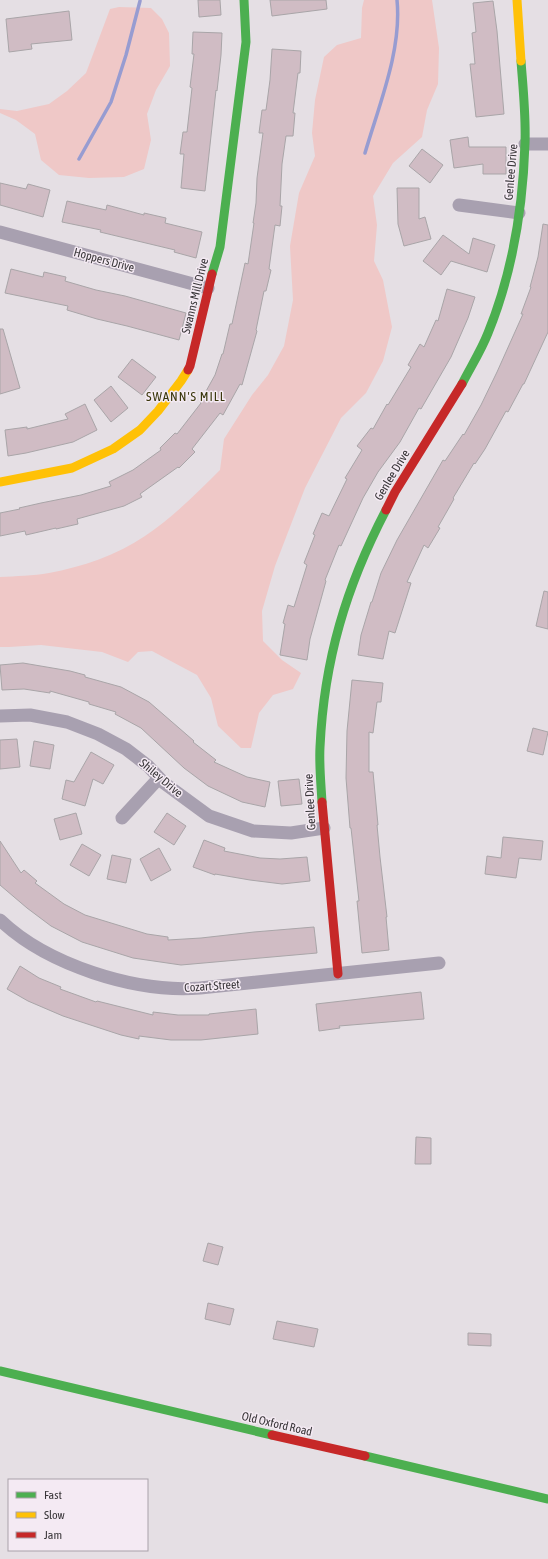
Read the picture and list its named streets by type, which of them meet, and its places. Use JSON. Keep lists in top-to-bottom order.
{
  "streets": {
    "street": [
      "Genlee Drive",
      "Hoppers Drive",
      "Swanns Mill Drive",
      "Shiley Drive",
      "Cozart Street",
      "Old Oxford Road"
    ]
  },
  "crossings": [
    ["Genlee Drive", "Shiley Drive"],
    ["Genlee Drive", "Cozart Street"],
    ["Hoppers Drive", "Swanns Mill Drive"]
  ],
  "districts": ["SWANN'S MILL"],
  "legend": ["Fast", "Slow", "Jam"]
}
